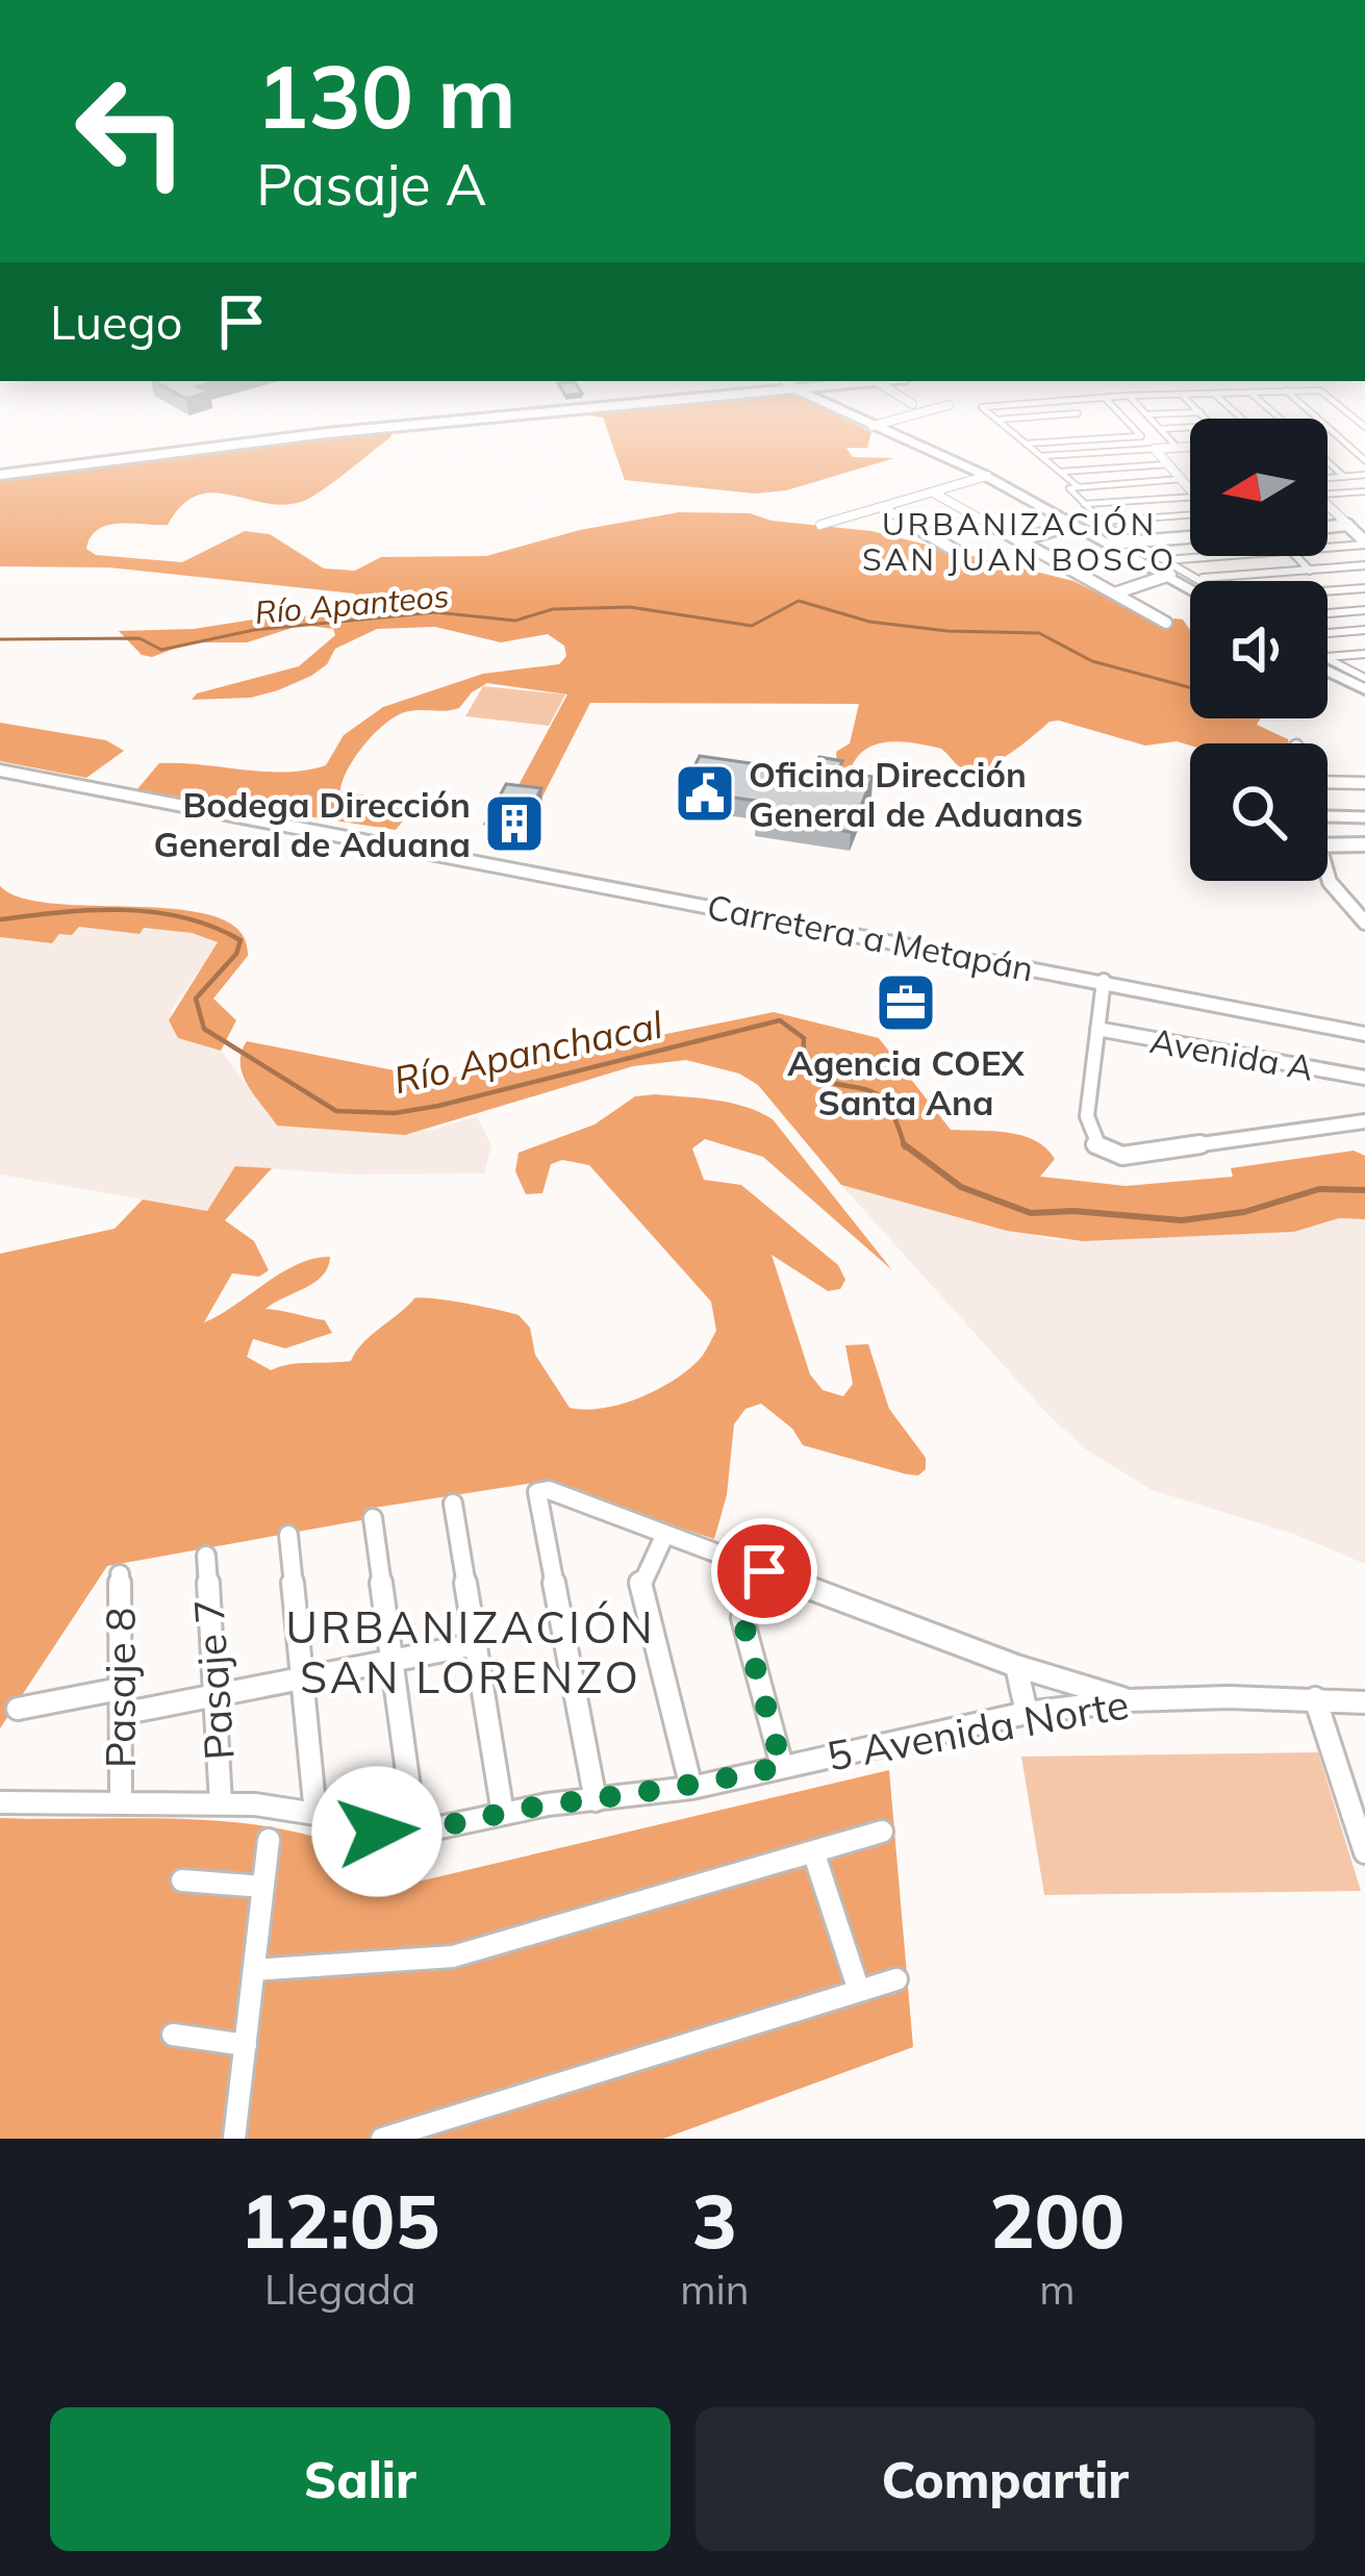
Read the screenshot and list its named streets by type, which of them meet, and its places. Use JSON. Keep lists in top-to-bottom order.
{
  "streets": {
    "main road": ["Carretera a Metapán"],
    "street": [
      "Avenida A",
      "Pasaje 7",
      "Pasaje 8",
      "5 Avenida Norte"
    ]
  },
  "crossings": [
    ["Pasaje 7", "5 Avenida Norte"],
    ["Pasaje 8", "5 Avenida Norte"]
  ],
  "districts": ["URBANIZACIÓN SAN JUAN BOSCO", "URBANIZACIÓN SAN LORENZO"],
  "water": ["Río Apanteos", "Río Apanchacal"],
  "places": {
    "public building": ["Oficina Dirección General de Aduanas"],
    "building": ["Bodega Dirección General de Aduana"],
    "office": ["Agencia COEX Santa Ana"]
  },
  "north": "left",
  "page": {
    "turn": ["130 m", "Pasaje A"],
    "then": "Luego",
    "eta": [
      "12:05",
      "Llegada",
      "3",
      "min",
      "200",
      "m"
    ],
    "buttons": ["Salir", "Compartir"]
  }
}
